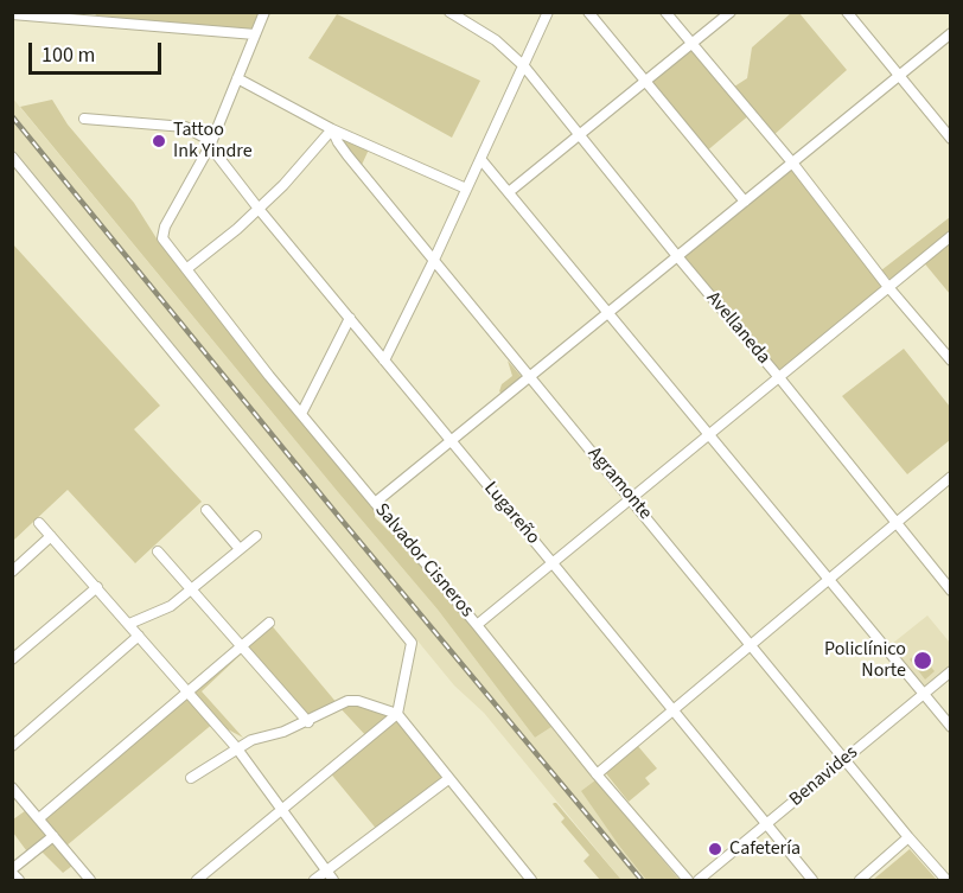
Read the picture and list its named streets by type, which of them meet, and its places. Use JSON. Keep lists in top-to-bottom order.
{
  "streets": {
    "street": [
      "Avellaneda",
      "Agramonte",
      "Lugareño",
      "Salvador Cisneros",
      "Benavides"
    ]
  },
  "crossings": [
    ["Agramonte", "Benavides"],
    ["Lugareño", "Salvador Cisneros"],
    ["Lugareño", "Benavides"]
  ],
  "places": ["Tattoo Ink Yindre", "Policlínico Norte", "Cafetería"],
  "scale_bar": "100 m"
}
